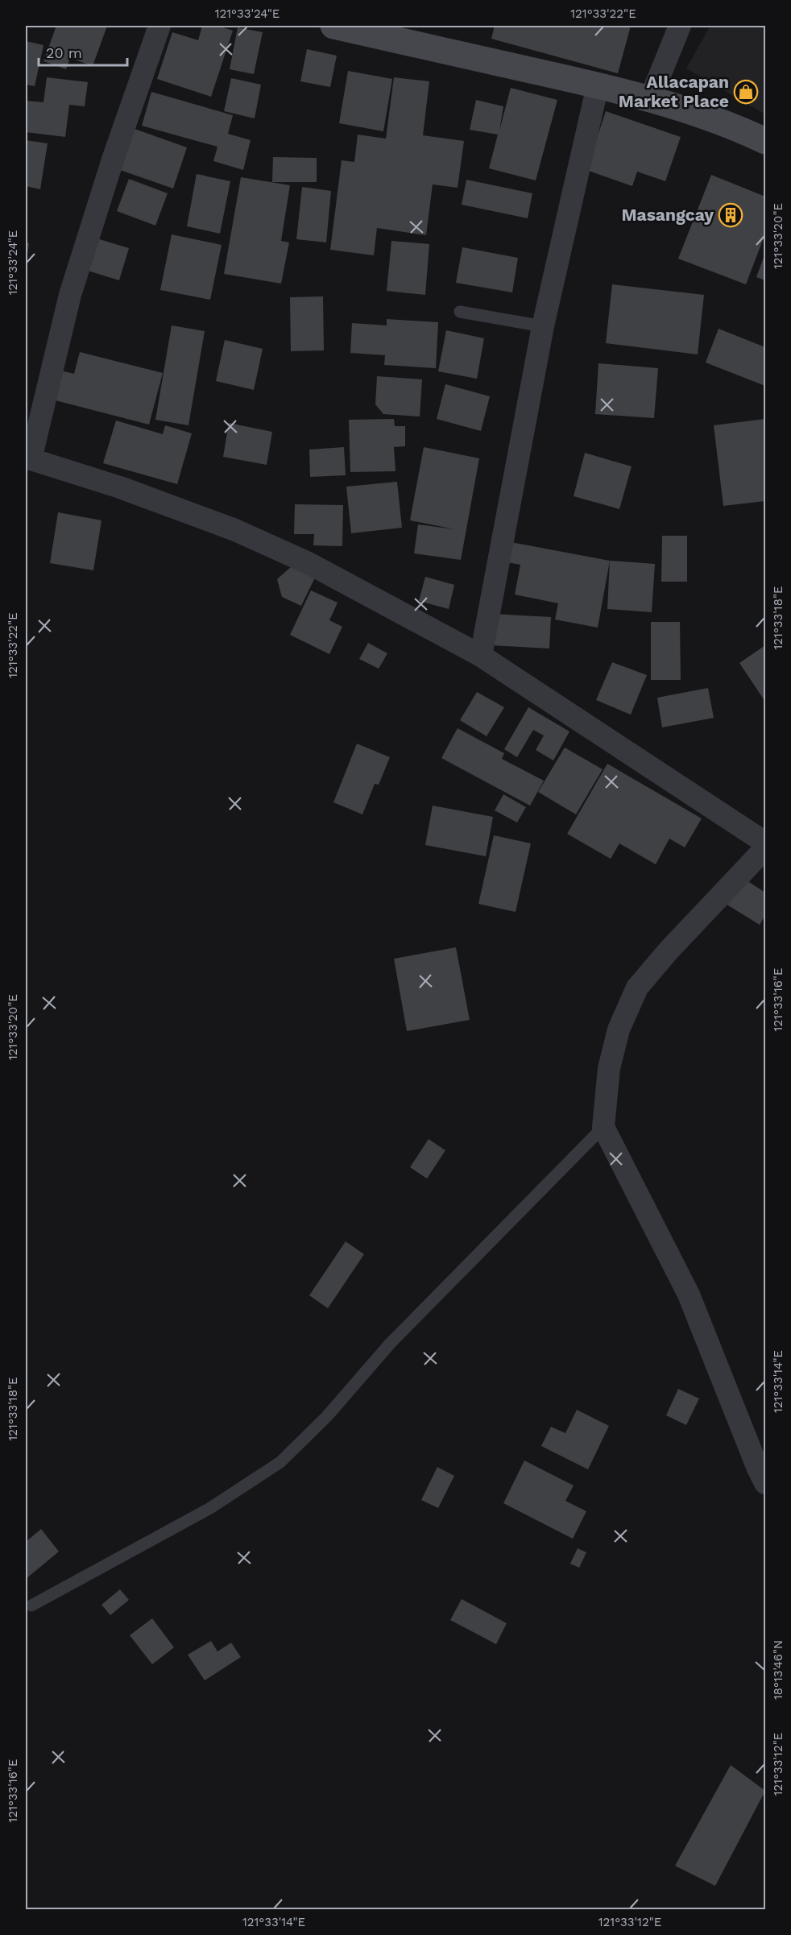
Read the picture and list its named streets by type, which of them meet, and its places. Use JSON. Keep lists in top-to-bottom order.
{
  "places": {
    "shop": ["Allacapan Market Place"],
    "building": ["Masangcay"]
  },
  "scale_bar": "20 m",
  "coordinates": [
    "121°33'24\"E",
    "121°33'22\"E",
    "121°33'20\"E",
    "121°33'18\"E",
    "121°33'16\"E",
    "121°33'14\"E",
    "18°13'46\"N",
    "121°33'12\"E"
  ]
}
